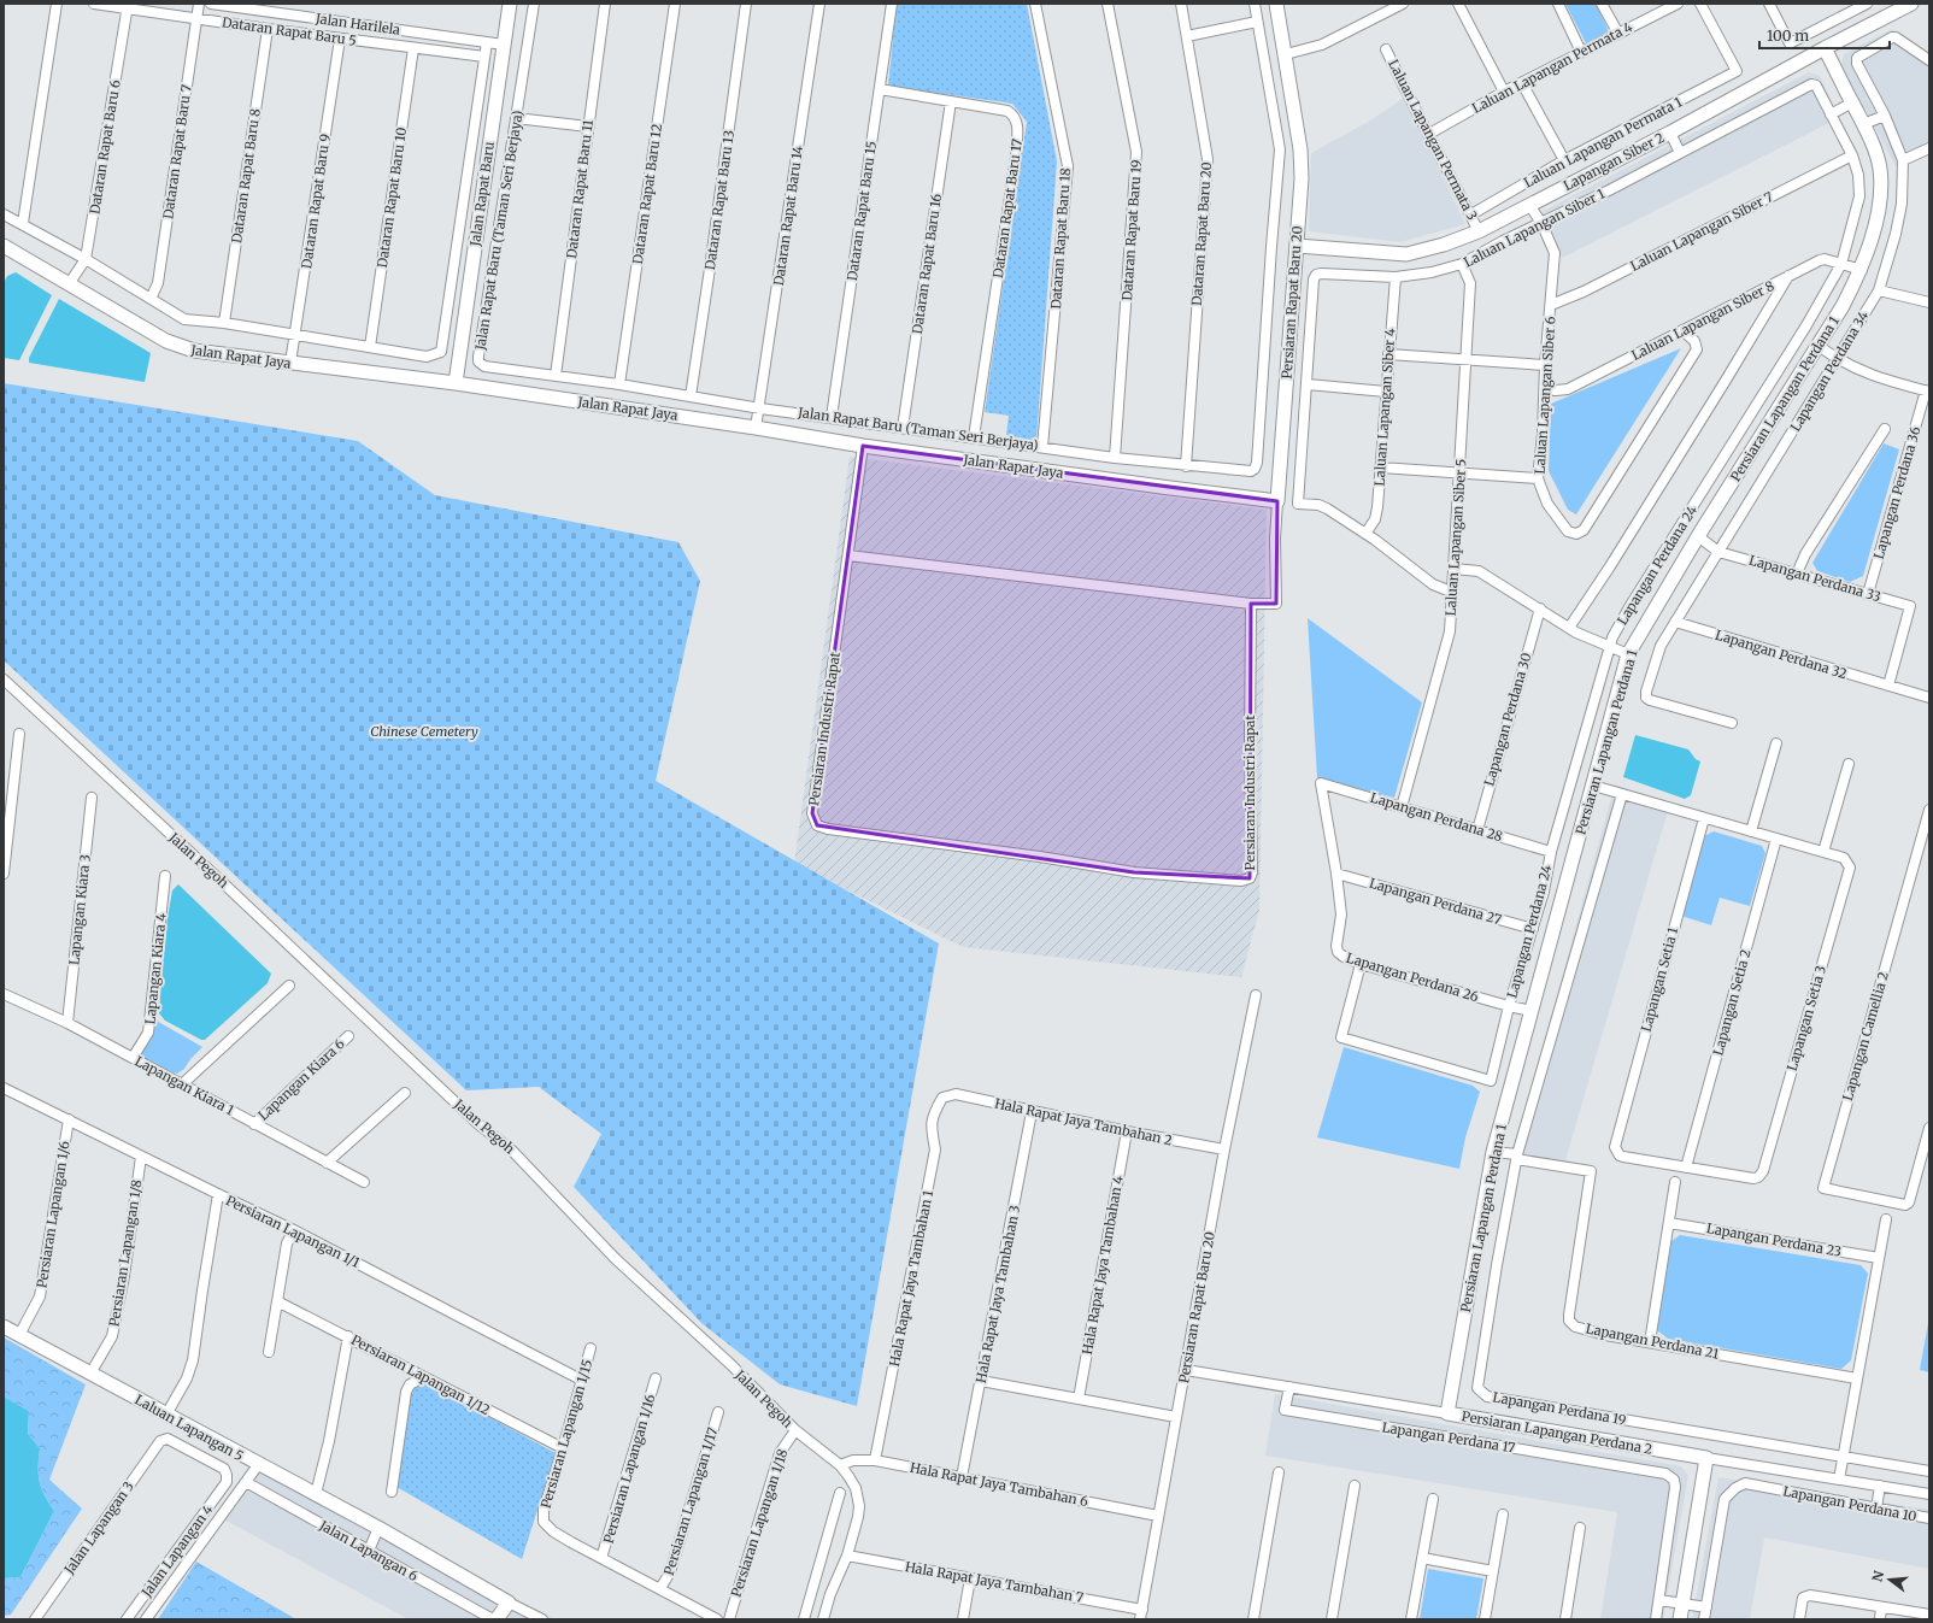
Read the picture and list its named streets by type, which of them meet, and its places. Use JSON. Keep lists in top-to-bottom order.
{
  "streets": {
    "street": [
      "Jalan Harilela",
      "Dataran Rapat Baru 5",
      "Laluan Lapangan Permata 4",
      "Laluan Lapangan Permata 3",
      "Laluan Lapangan Permata 1",
      "Dataran Rapat Baru 6",
      "Dataran Rapat Baru 7",
      "Lapangan Siber 2",
      "Dataran Rapat Baru 8",
      "Dataran Rapat Baru 11",
      "Jalan Rapat Baru",
      "Dataran Rapat Baru 12",
      "Dataran Rapat Baru 10",
      "Dataran Rapat Baru 13",
      "Dataran Rapat Baru 9",
      "Dataran Rapat Baru 17",
      "Dataran Rapat Baru 15",
      "Dataran Rapat Baru 14",
      "Laluan Lapangan Siber 1",
      "Jalan Rapat Baru (Taman Seri Berjaya)",
      "Dataran Rapat Baru 19",
      "Laluan Lapangan Siber 7",
      "Dataran Rapat Baru 20",
      "Dataran Rapat Baru 18",
      "Dataran Rapat Baru 16",
      "Persiaran Rapat Baru 20",
      "Laluan Lapangan Siber 8",
      "Jalan Rapat Jaya",
      "Lapangan Perdana 34",
      "Laluan Lapangan Siber 6",
      "Persiaran Lapangan Perdana 1",
      "Laluan Lapangan Siber 4",
      "Lapangan Perdana 36",
      "Laluan Lapangan Siber 5",
      "Lapangan Perdana 24",
      "Lapangan Perdana 33",
      "Lapangan Perdana 32",
      "Lapangan Perdana 30",
      "Persiaran Industri Rapat",
      "Lapangan Perdana 28",
      "Jalan Pegoh",
      "Lapangan Perdana 27",
      "Lapangan Kiara 3",
      "Lapangan Kiara 4",
      "Lapangan Perdana 26",
      "Lapangan Setia 1",
      "Lapangan Setia 2",
      "Lapangan Setia 3",
      "Lapangan Camellia 2",
      "Lapangan Kiara 6",
      "Lapangan Kiara 1",
      "Hala Rapat Jaya Tambahan 2",
      "Persiaran Lapangan 1/6",
      "Persiaran Lapangan 1/1",
      "Lapangan Perdana 23",
      "Persiaran Lapangan 1/8",
      "Hala Rapat Jaya Tambahan 4",
      "Hala Rapat Jaya Tambahan 1",
      "Hala Rapat Jaya Tambahan 3",
      "Lapangan Perdana 21",
      "Persiaran Lapangan 1/12",
      "Lapangan Perdana 19",
      "Laluan Lapangan 5",
      "Persiaran Lapangan Perdana 2",
      "Persiaran Lapangan 1/15",
      "Lapangan Perdana 17",
      "Persiaran Lapangan 1/16",
      "Hala Rapat Jaya Tambahan 6",
      "Persiaran Lapangan 1/17",
      "Lapangan Perdana 10",
      "Persiaran Lapangan 1/18",
      "Jalan Lapangan 3",
      "Jalan Lapangan 4",
      "Jalan Lapangan 6",
      "Hala Rapat Jaya Tambahan 7"
    ]
  },
  "crossings": [
    ["Jalan Harilela", "Jalan Rapat Baru"],
    ["Dataran Rapat Baru 5", "Dataran Rapat Baru 6"],
    ["Dataran Rapat Baru 5", "Dataran Rapat Baru 7"],
    ["Dataran Rapat Baru 5", "Dataran Rapat Baru 8"],
    ["Dataran Rapat Baru 5", "Jalan Rapat Baru"],
    ["Dataran Rapat Baru 5", "Dataran Rapat Baru 10"],
    ["Dataran Rapat Baru 5", "Dataran Rapat Baru 9"],
    ["Laluan Lapangan Permata 4", "Laluan Lapangan Permata 3"],
    ["Laluan Lapangan Permata 3", "Laluan Lapangan Permata 1"],
    ["Laluan Lapangan Permata 3", "Lapangan Siber 2"],
    ["Dataran Rapat Baru 6", "Jalan Rapat Jaya"],
    ["Lapangan Siber 2", "Persiaran Rapat Baru 20"],
    ["Lapangan Siber 2", "Laluan Lapangan Siber 6"],
    ["Lapangan Siber 2", "Persiaran Lapangan Perdana 1"],
    ["Dataran Rapat Baru 11", "Jalan Rapat Baru (Taman Seri Berjaya)"],
    ["Jalan Rapat Baru", "Dataran Rapat Baru 10"],
    ["Jalan Rapat Baru", "Jalan Rapat Jaya"],
    ["Dataran Rapat Baru 12", "Jalan Rapat Baru (Taman Seri Berjaya)"],
    ["Dataran Rapat Baru 13", "Jalan Rapat Baru (Taman Seri Berjaya)"],
    ["Dataran Rapat Baru 9", "Jalan Rapat Jaya"],
    ["Dataran Rapat Baru 17", "Dataran Rapat Baru 15"],
    ["Dataran Rapat Baru 17", "Jalan Rapat Baru (Taman Seri Berjaya)"],
    ["Dataran Rapat Baru 17", "Dataran Rapat Baru 16"],
    ["Dataran Rapat Baru 15", "Jalan Rapat Baru (Taman Seri Berjaya)"],
    ["Dataran Rapat Baru 14", "Jalan Rapat Baru (Taman Seri Berjaya)"],
    ["Dataran Rapat Baru 14", "Jalan Rapat Jaya"],
    ["Laluan Lapangan Siber 1", "Laluan Lapangan Siber 6"],
    ["Laluan Lapangan Siber 1", "Laluan Lapangan Siber 4"],
    ["Laluan Lapangan Siber 1", "Laluan Lapangan Siber 5"],
    ["Laluan Lapangan Siber 1", "Lapangan Perdana 24"],
    ["Jalan Rapat Baru (Taman Seri Berjaya)", "Dataran Rapat Baru 19"],
    ["Jalan Rapat Baru (Taman Seri Berjaya)", "Dataran Rapat Baru 20"],
    ["Jalan Rapat Baru (Taman Seri Berjaya)", "Dataran Rapat Baru 18"],
    ["Jalan Rapat Baru (Taman Seri Berjaya)", "Dataran Rapat Baru 16"],
    ["Laluan Lapangan Siber 7", "Laluan Lapangan Siber 6"],
    ["Laluan Lapangan Siber 7", "Lapangan Perdana 24"],
    ["Persiaran Rapat Baru 20", "Jalan Rapat Jaya"],
    ["Persiaran Rapat Baru 20", "Persiaran Industri Rapat"],
    ["Persiaran Rapat Baru 20", "Hala Rapat Jaya Tambahan 2"],
    ["Persiaran Rapat Baru 20", "Persiaran Lapangan Perdana 2"],
    ["Persiaran Rapat Baru 20", "Hala Rapat Jaya Tambahan 6"],
    ["Persiaran Rapat Baru 20", "Hala Rapat Jaya Tambahan 7"],
    ["Laluan Lapangan Siber 8", "Laluan Lapangan Siber 6"],
    ["Laluan Lapangan Siber 8", "Persiaran Lapangan Perdana 1"],
    ["Laluan Lapangan Siber 8", "Lapangan Perdana 24"],
    ["Jalan Rapat Jaya", "Persiaran Industri Rapat"],
    ["Lapangan Perdana 34", "Lapangan Perdana 33"],
    ["Lapangan Perdana 34", "Lapangan Perdana 32"],
    ["Persiaran Lapangan Perdana 1", "Lapangan Perdana 26"],
    ["Persiaran Lapangan Perdana 1", "Persiaran Lapangan Perdana 2"],
    ["Lapangan Perdana 36", "Lapangan Perdana 33"],
    ["Laluan Lapangan Siber 5", "Lapangan Perdana 28"],
    ["Lapangan Perdana 24", "Lapangan Perdana 28"],
    ["Lapangan Perdana 24", "Lapangan Perdana 27"],
    ["Lapangan Perdana 24", "Lapangan Perdana 26"],
    ["Lapangan Perdana 33", "Lapangan Perdana 32"],
    ["Lapangan Perdana 30", "Lapangan Perdana 28"],
    ["Lapangan Perdana 28", "Lapangan Perdana 27"],
    ["Lapangan Perdana 28", "Lapangan Perdana 26"],
    ["Jalan Pegoh", "Hala Rapat Jaya Tambahan 6"],
    ["Jalan Pegoh", "Persiaran Lapangan 1/18"],
    ["Jalan Pegoh", "Hala Rapat Jaya Tambahan 7"],
    ["Lapangan Perdana 27", "Lapangan Perdana 26"],
    ["Lapangan Kiara 3", "Lapangan Kiara 1"],
    ["Lapangan Kiara 4", "Lapangan Kiara 1"],
    ["Lapangan Setia 1", "Lapangan Setia 2"],
    ["Lapangan Setia 1", "Lapangan Setia 3"],
    ["Lapangan Setia 2", "Lapangan Setia 3"],
    ["Lapangan Kiara 6", "Lapangan Kiara 1"],
    ["Hala Rapat Jaya Tambahan 2", "Hala Rapat Jaya Tambahan 4"],
    ["Hala Rapat Jaya Tambahan 2", "Hala Rapat Jaya Tambahan 1"],
    ["Hala Rapat Jaya Tambahan 2", "Hala Rapat Jaya Tambahan 3"],
    ["Persiaran Lapangan 1/6", "Persiaran Lapangan 1/1"],
    ["Persiaran Lapangan 1/6", "Laluan Lapangan 5"],
    ["Persiaran Lapangan 1/1", "Persiaran Lapangan 1/8"],
    ["Persiaran Lapangan 1/1", "Persiaran Lapangan 1/15"],
    ["Persiaran Lapangan 1/8", "Laluan Lapangan 5"],
    ["Hala Rapat Jaya Tambahan 1", "Hala Rapat Jaya Tambahan 6"],
    ["Hala Rapat Jaya Tambahan 3", "Hala Rapat Jaya Tambahan 6"],
    ["Lapangan Perdana 21", "Lapangan Perdana 19"],
    ["Persiaran Lapangan 1/12", "Persiaran Lapangan 1/15"],
    ["Laluan Lapangan 5", "Jalan Lapangan 6"],
    ["Persiaran Lapangan Perdana 2", "Lapangan Perdana 17"],
    ["Persiaran Lapangan 1/15", "Persiaran Lapangan 1/16"],
    ["Persiaran Lapangan 1/15", "Persiaran Lapangan 1/17"],
    ["Jalan Lapangan 3", "Jalan Lapangan 4"]
  ],
  "parks": ["Chinese Cemetery"],
  "scale_bar": "100 m",
  "north": "left"
}
